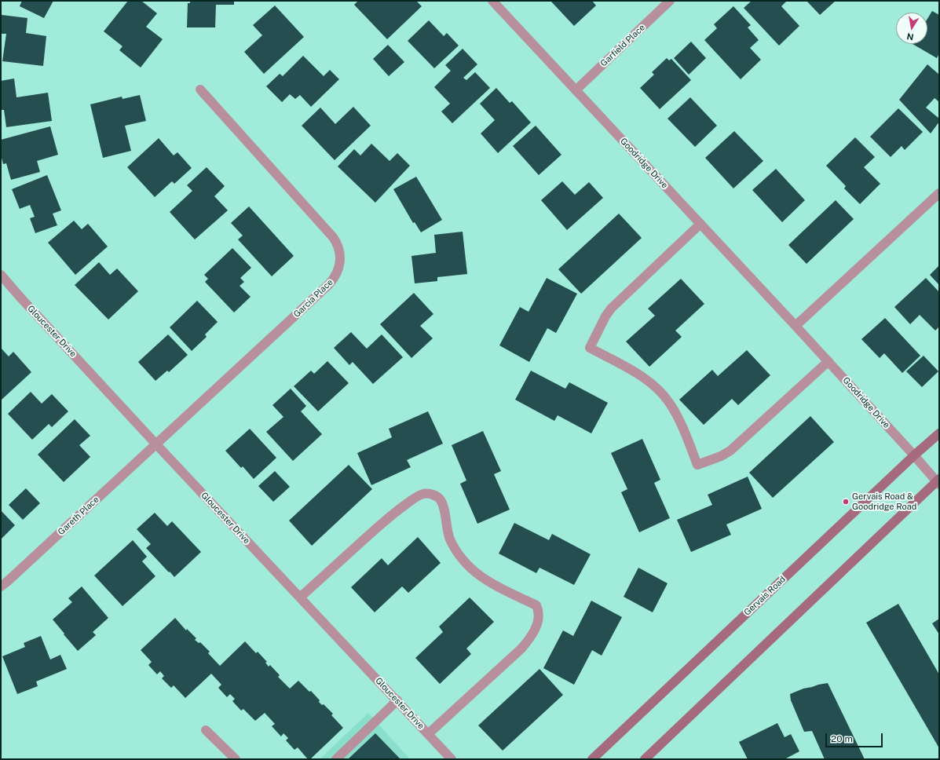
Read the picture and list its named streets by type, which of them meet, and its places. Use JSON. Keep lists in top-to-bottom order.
{
  "streets": {
    "main road": ["Gervais Road"],
    "street": [
      "Garfield Place",
      "Goodridge Drive",
      "Garcia Place",
      "Gloucester Drive",
      "Gareth Place"
    ]
  },
  "crossings": [
    ["Garfield Place", "Goodridge Drive"],
    ["Goodridge Drive", "Gervais Road"],
    ["Garcia Place", "Gloucester Drive"],
    ["Garcia Place", "Gareth Place"],
    ["Gloucester Drive", "Gareth Place"]
  ],
  "places": ["Gervais Road & Goodridge Road"],
  "scale_bar": "20 m",
  "north": "bottom"
}
